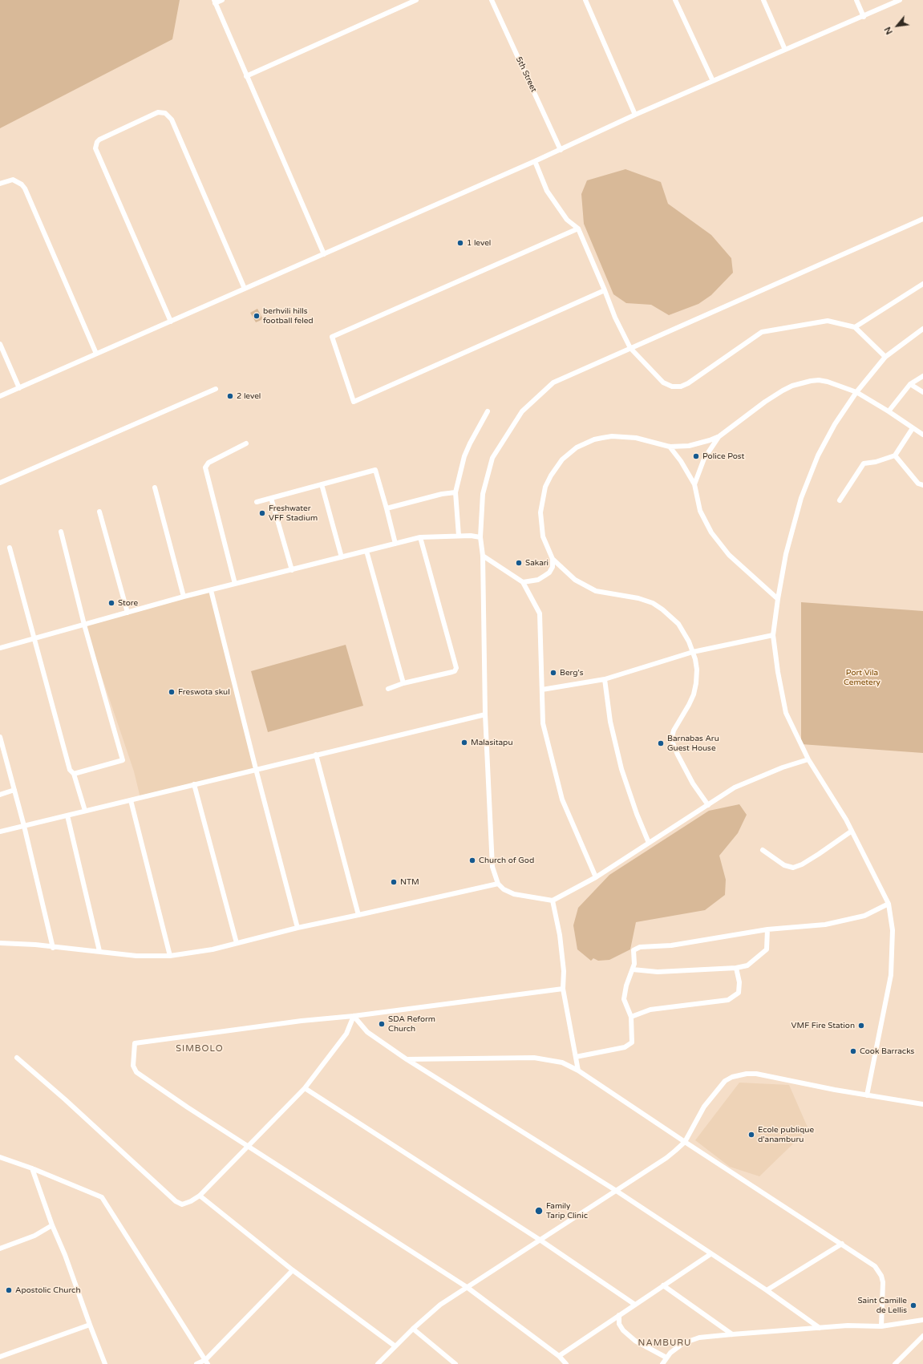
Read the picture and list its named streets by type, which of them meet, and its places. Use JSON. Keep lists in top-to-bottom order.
{
  "streets": {
    "street": ["5th Street"]
  },
  "districts": ["SIMBOLO", "NAMBURU"],
  "parks": ["Port Vila Cemetery"],
  "places": [
    "1 level",
    "berhvili hills football feled",
    "2 level",
    "Police Post",
    "Freshwater VFF Stadium",
    "Sakari",
    "Store",
    "Berg's",
    "Freswota skul",
    "Malasitapu",
    "Barnabas Aru Guest House",
    "Church of God",
    "NTM",
    "SDA Reform Church",
    "VMF Fire Station",
    "Cook Barracks",
    "Ecole publique d'anamburu",
    "Family Tarip Clinic",
    "Apostolic Church",
    "Saint Camille de Lellis"
  ],
  "north": "bottom left"
}
